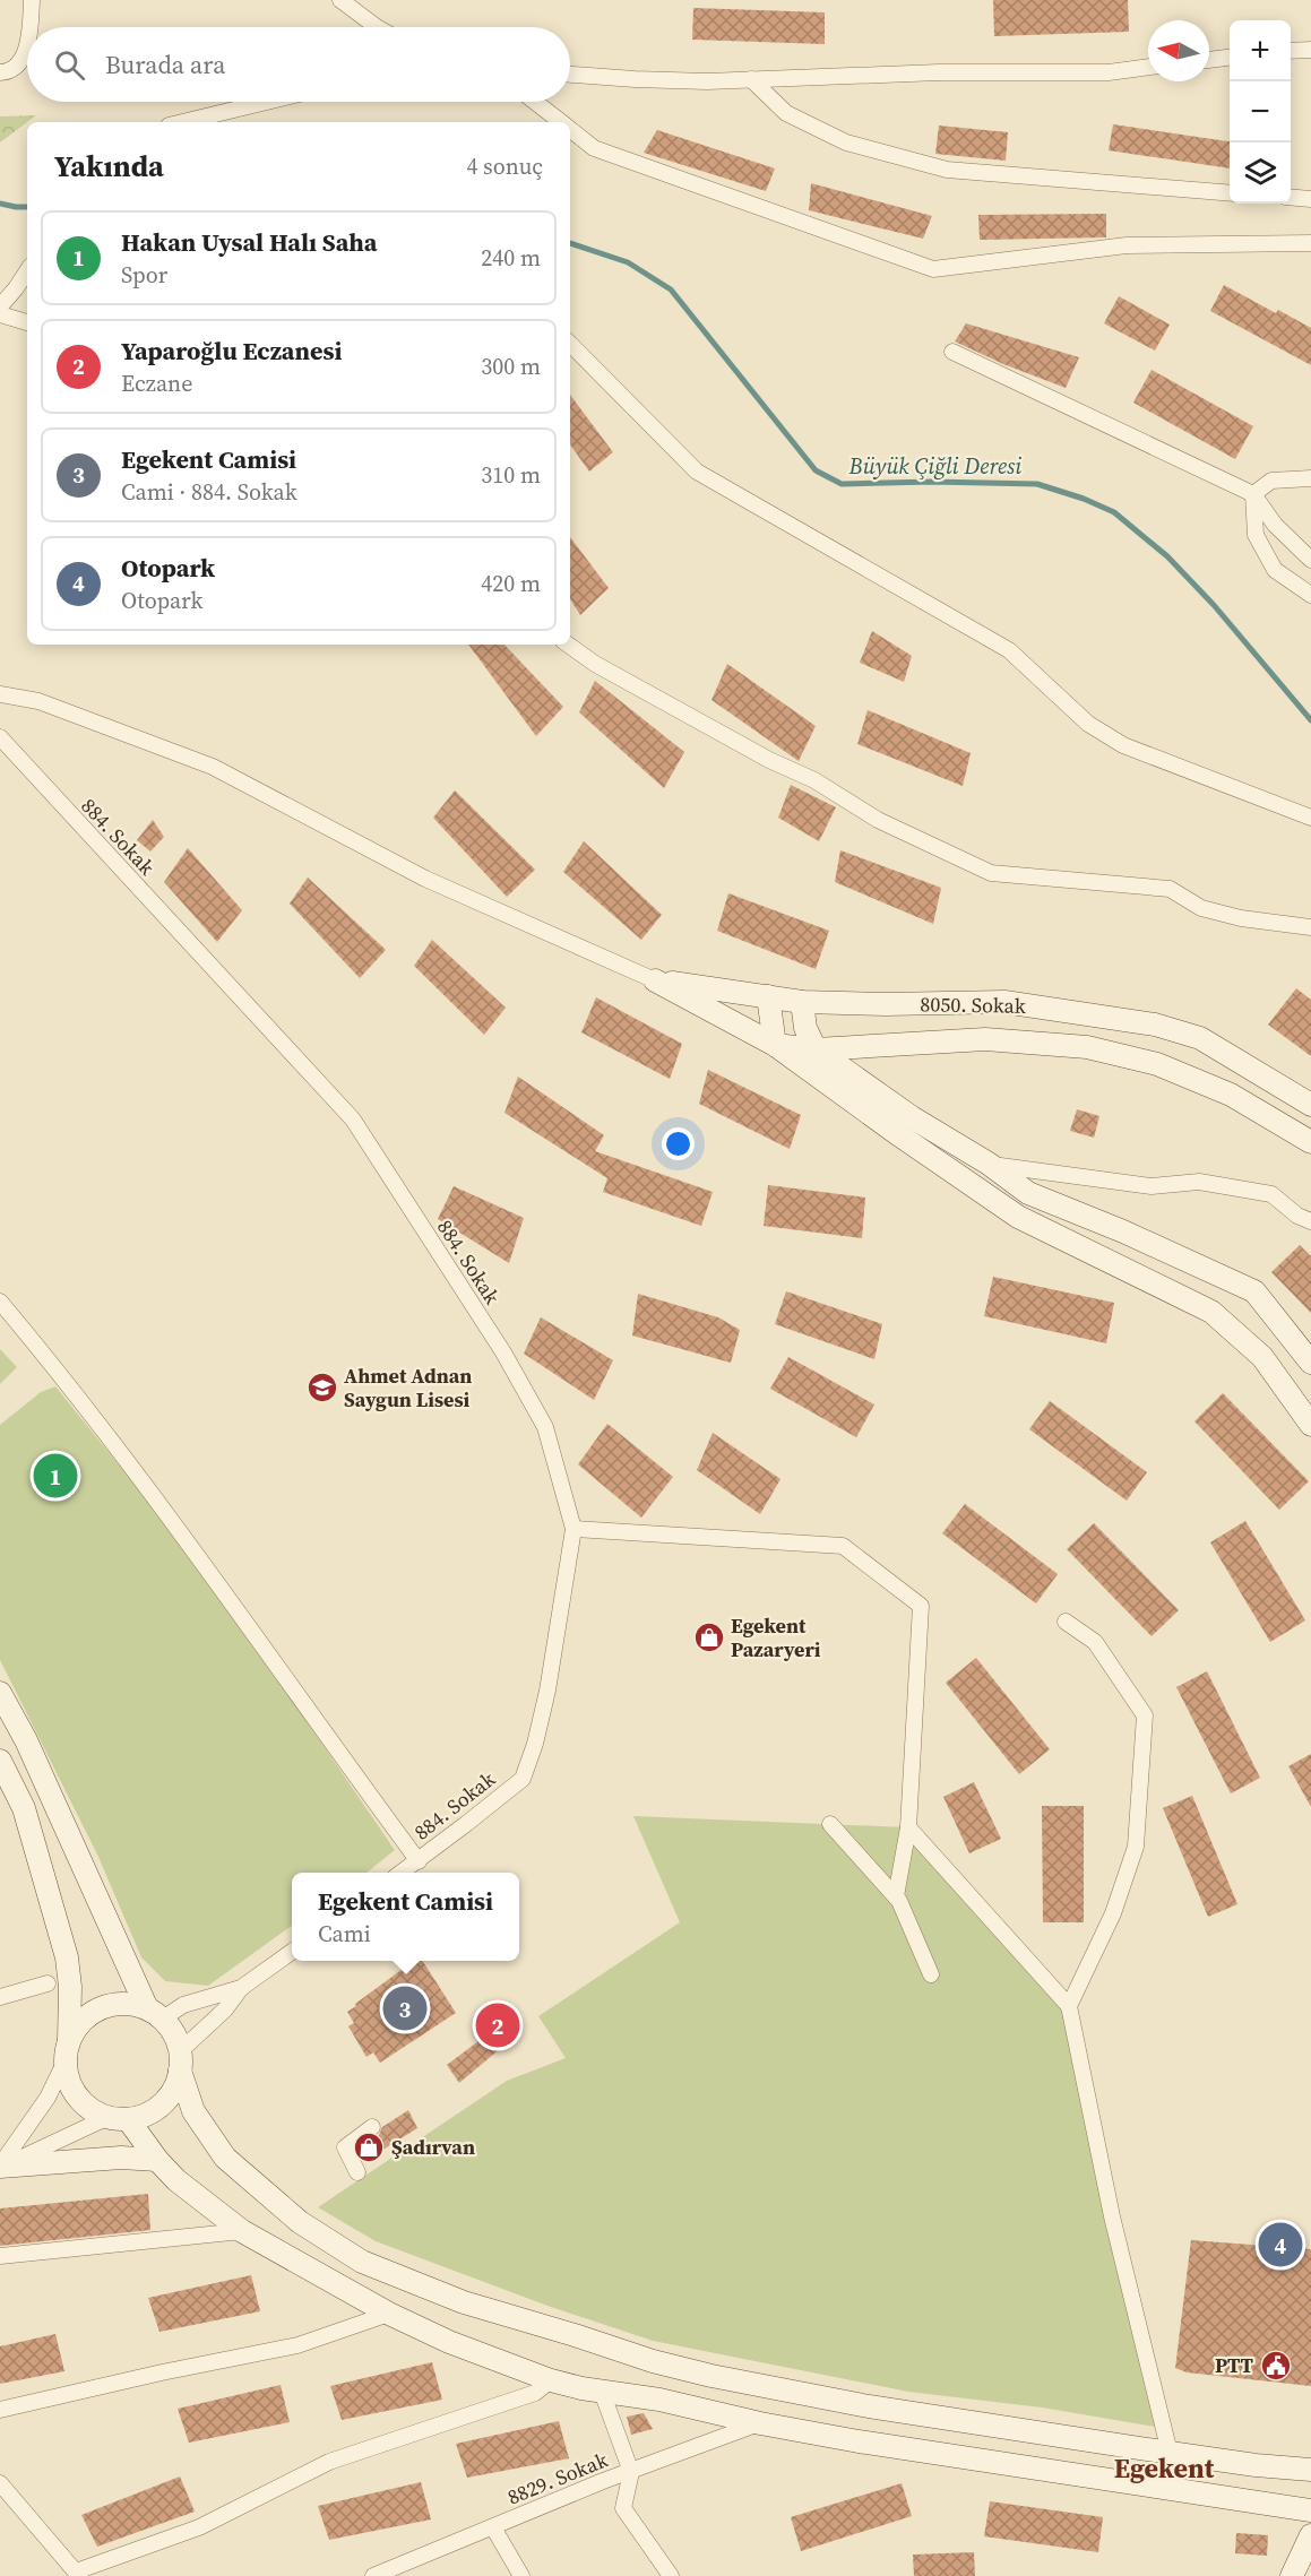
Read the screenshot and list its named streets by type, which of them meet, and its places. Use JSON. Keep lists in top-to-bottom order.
{
  "streets": {
    "street": ["884. Sokak", "8050. Sokak", "8829. Sokak"]
  },
  "districts": ["Egekent"],
  "water": ["Büyük Çiğli Deresi"],
  "places": {
    "school or university": ["Ahmet Adnan Saygun Lisesi"],
    "shop": ["Egekent Pazaryeri", "Şadırvan"],
    "public building": ["PTT"]
  },
  "north": "left",
  "page": {
    "map_buttons": ["+", "−"],
    "search": "Burada ara",
    "heading": ["Yakında", "4 sonuç"],
    "list": [
      {
        "mark": "1",
        "name": "Hakan Uysal Halı Saha",
        "note": "Spor",
        "value": "240 m"
      },
      {
        "mark": "2",
        "name": "Yaparoğlu Eczanesi",
        "note": "Eczane",
        "value": "300 m"
      },
      {
        "mark": "3",
        "name": "Egekent Camisi",
        "note": "Cami · 884. Sokak",
        "value": "310 m"
      },
      {
        "mark": "4",
        "name": "Otopark",
        "note": "Otopark",
        "value": "420 m"
      }
    ],
    "pins": [
      "1",
      "3",
      "2",
      "4"
    ],
    "popup": ["Egekent Camisi", "Cami"]
  }
}
